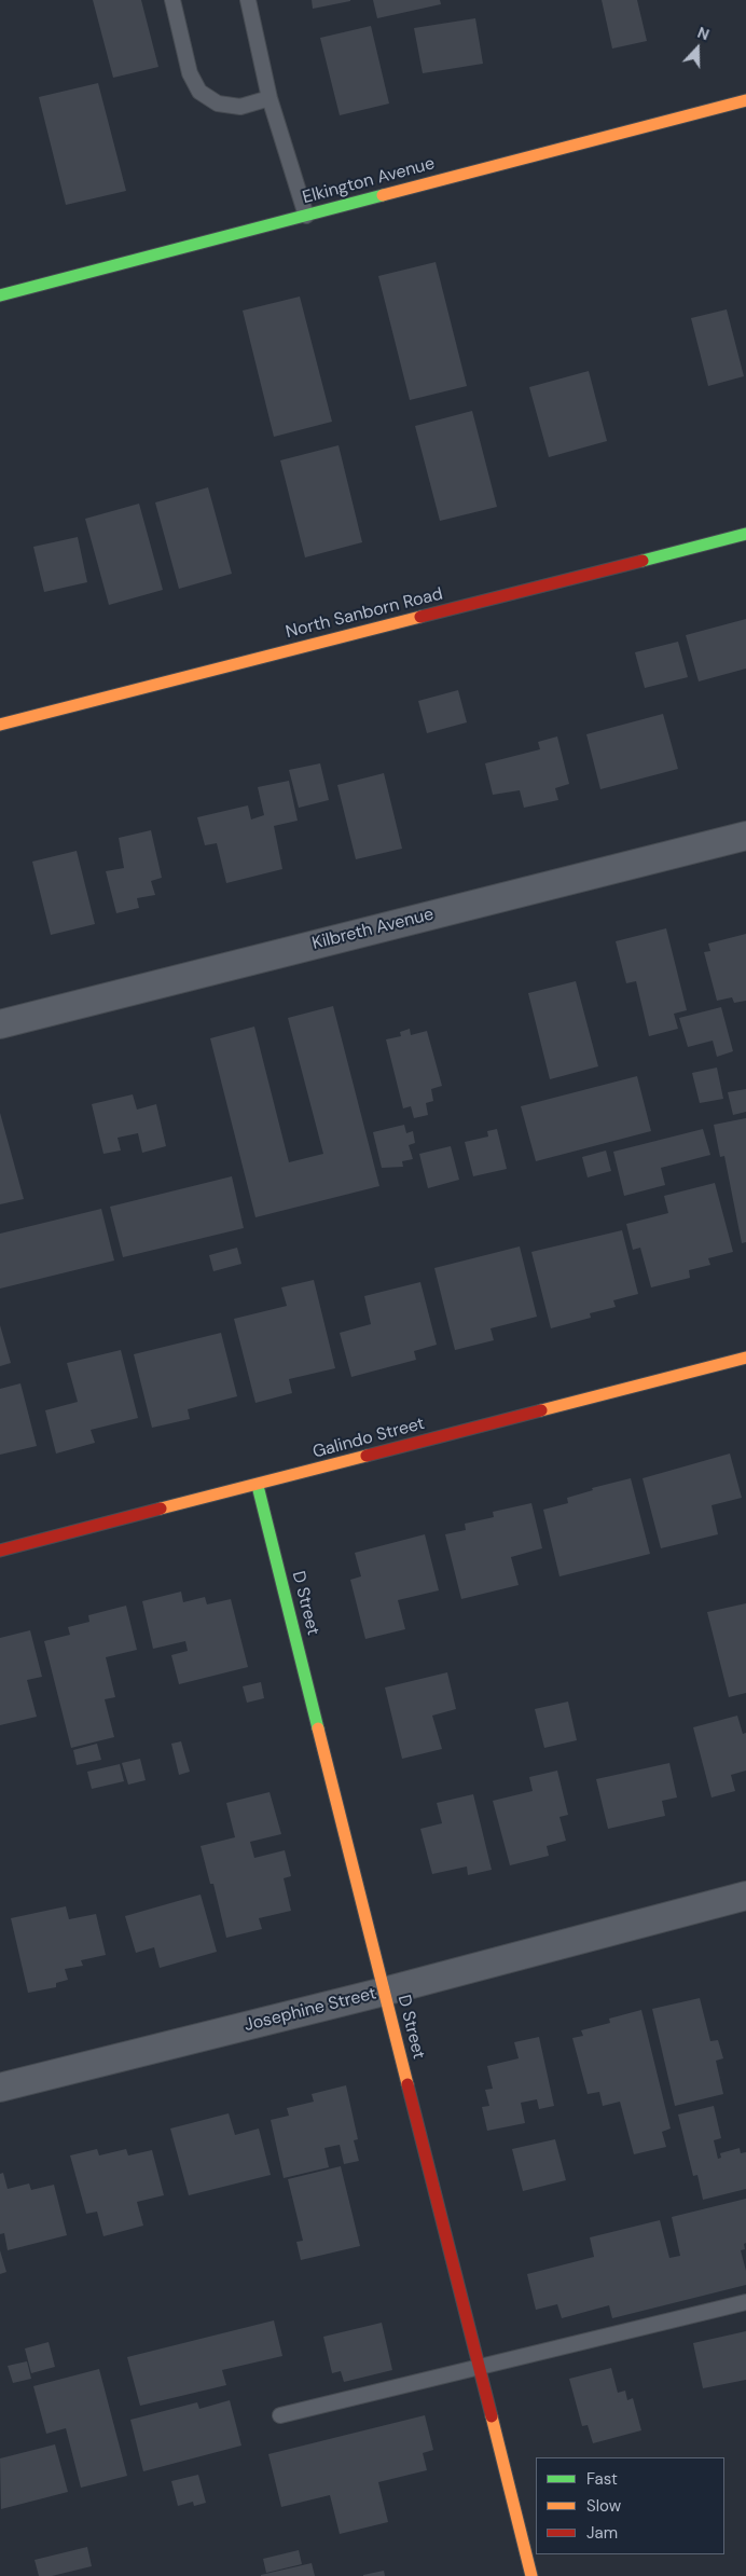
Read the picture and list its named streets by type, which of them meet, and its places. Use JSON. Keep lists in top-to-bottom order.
{
  "streets": {
    "street": [
      "Elkington Avenue",
      "North Sanborn Road",
      "Kilbreth Avenue",
      "Galindo Street",
      "D Street",
      "Josephine Street"
    ]
  },
  "crossings": [
    ["Galindo Street", "D Street"],
    ["D Street", "Josephine Street"]
  ],
  "legend": ["Fast", "Slow", "Jam"],
  "north": "top"
}
